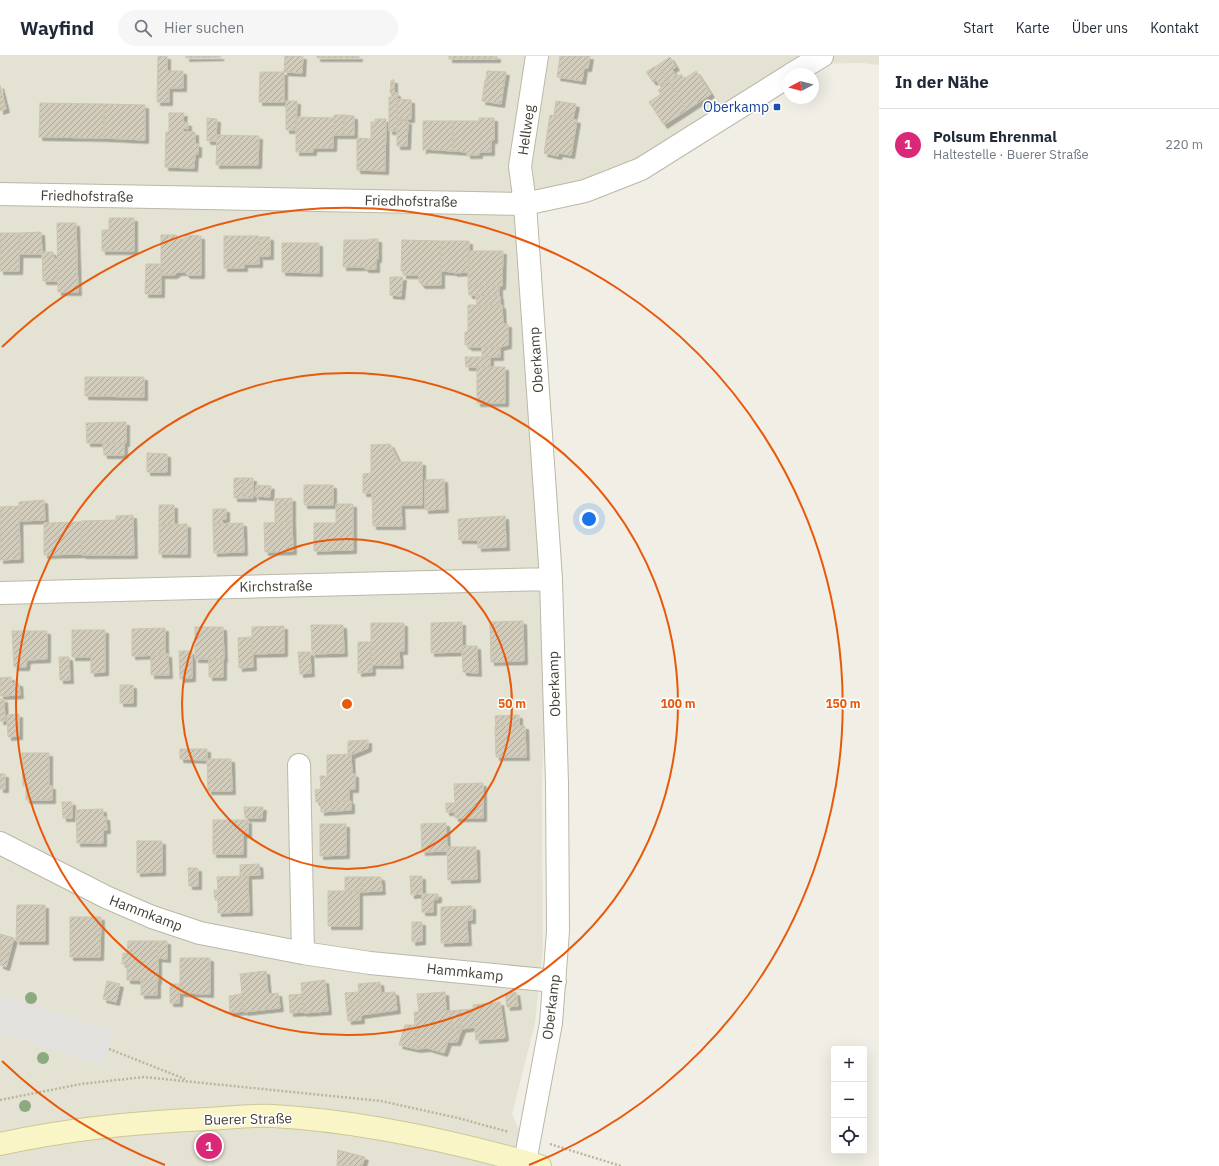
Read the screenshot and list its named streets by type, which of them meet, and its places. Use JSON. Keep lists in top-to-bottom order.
{
  "streets": {
    "main road": ["Buerer Straße"],
    "street": [
      "Hellweg",
      "Friedhofstraße",
      "Oberkamp",
      "Kirchstraße",
      "Hammkamp"
    ]
  },
  "crossings": [
    ["Hellweg", "Friedhofstraße"],
    ["Hellweg", "Oberkamp"],
    ["Friedhofstraße", "Oberkamp"],
    ["Oberkamp", "Kirchstraße"],
    ["Oberkamp", "Hammkamp"],
    ["Oberkamp", "Buerer Straße"]
  ],
  "places": {
    "transit": ["Oberkamp"]
  },
  "north": "left",
  "page": {
    "header": "Wayfind",
    "search": "Hier suchen",
    "nav": [
      "Start",
      "Karte",
      "Über uns",
      "Kontakt"
    ],
    "heading": "In der Nähe",
    "list": [
      {
        "mark": "1",
        "name": "Polsum Ehrenmal",
        "note": "Haltestelle · Buerer Straße",
        "value": "220 m"
      }
    ],
    "map_buttons": ["+", "−"],
    "pins": "1"
  },
  "rings": ["50 m", "100 m", "150 m"]
}
